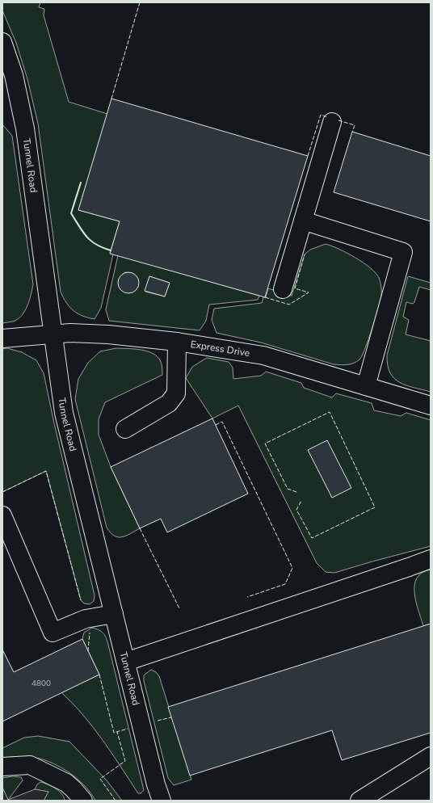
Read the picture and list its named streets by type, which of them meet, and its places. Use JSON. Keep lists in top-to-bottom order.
{
  "streets": {
    "street": ["Tunnel Road", "Express Drive"]
  },
  "crossings": [
    ["Tunnel Road", "Express Drive"]
  ],
  "house_numbers": ["4800"]
}
